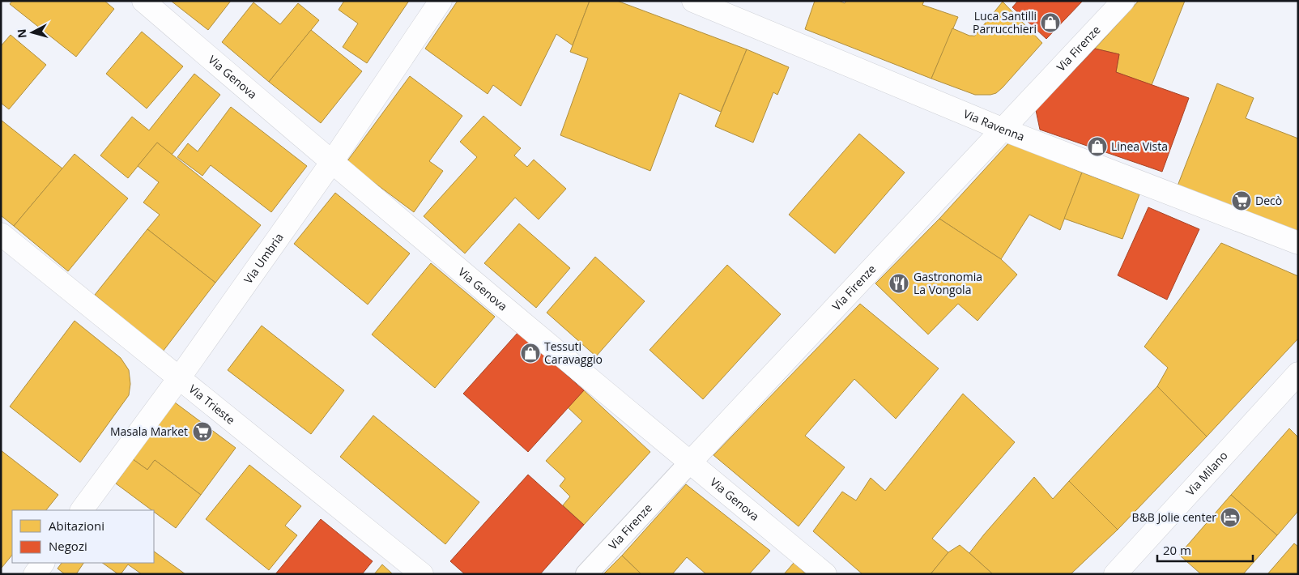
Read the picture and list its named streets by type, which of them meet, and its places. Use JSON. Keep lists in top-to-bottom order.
{
  "streets": {
    "street": [
      "Via Firenze",
      "Via Genova",
      "Via Ravenna",
      "Via Umbria",
      "Via Trieste",
      "Via Milano"
    ]
  },
  "crossings": [
    ["Via Firenze", "Via Genova"],
    ["Via Firenze", "Via Ravenna"],
    ["Via Genova", "Via Umbria"],
    ["Via Umbria", "Via Trieste"]
  ],
  "places": {
    "shop": ["Luca Santilli Parrucchieri", "Linea Vista", "Tessuti Caravaggio"],
    "supermarket": ["Decò", "Masala Market"],
    "restaurant": ["Gastronomia La Vongola"],
    "hotel": ["B&B Jolie center"]
  },
  "legend": ["Abitazioni", "Negozi"],
  "scale_bar": "20 m",
  "north": "left"
}
